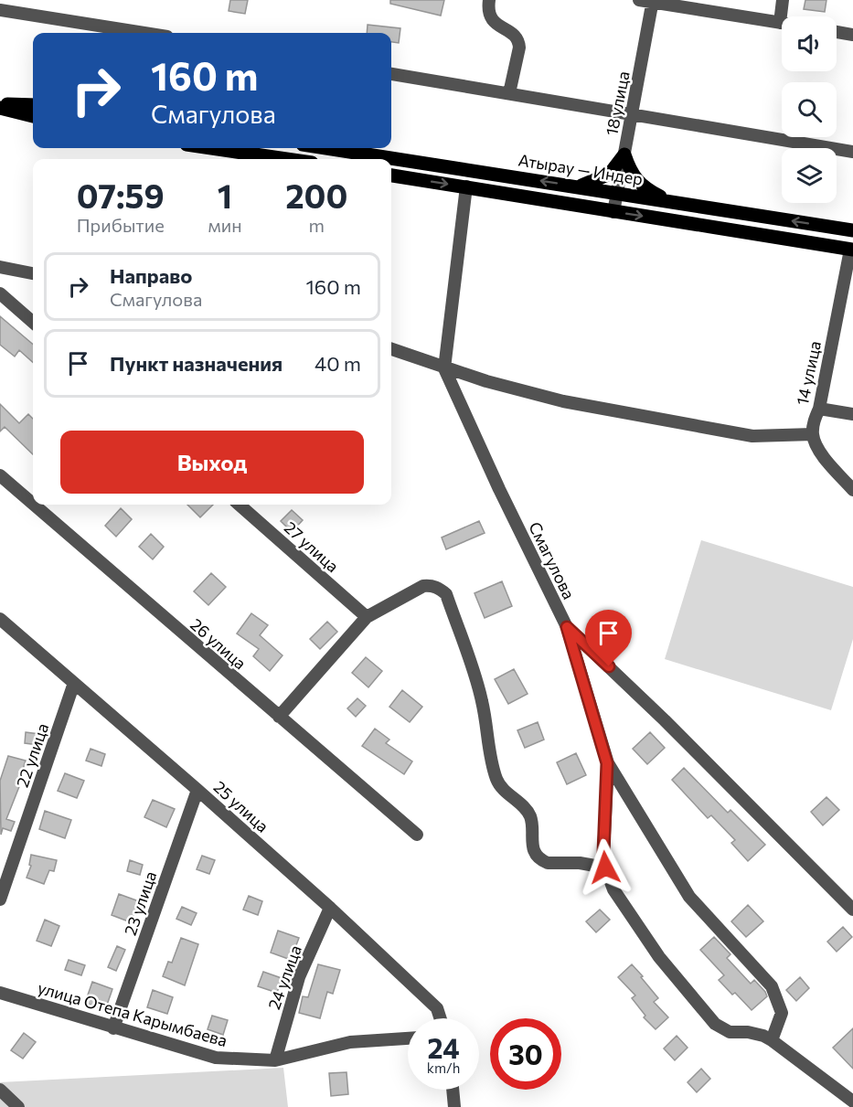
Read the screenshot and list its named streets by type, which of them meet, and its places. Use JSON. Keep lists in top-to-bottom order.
{
  "streets": {
    "main road": ["Атырау — Индер"],
    "street": [
      "18 улица",
      "14 улица",
      "27 улица",
      "Смагулова",
      "26 улица",
      "22 улица",
      "25 улица",
      "23 улица",
      "24 улица",
      "улица Отепа Карымбаева"
    ]
  },
  "crossings": [
    ["18 улица", "Атырау — Индер"],
    ["22 улица", "25 улица"],
    ["25 улица", "23 улица"],
    ["25 улица", "24 улица"],
    ["23 улица", "улица Отепа Карымбаева"],
    ["24 улица", "улица Отепа Карымбаева"]
  ],
  "page": {
    "turn": ["160 m", "Смагулова"],
    "eta": [
      "07:59",
      "Прибытие",
      "1",
      "мин",
      "200",
      "m"
    ],
    "list": [
      {
        "name": "Направо",
        "note": "Смагулова",
        "value": "160 m"
      },
      {
        "name": "Пункт назначения",
        "value": "40 m"
      }
    ],
    "buttons": "Выход",
    "speed": "24 km/h",
    "limit": "30"
  }
}
